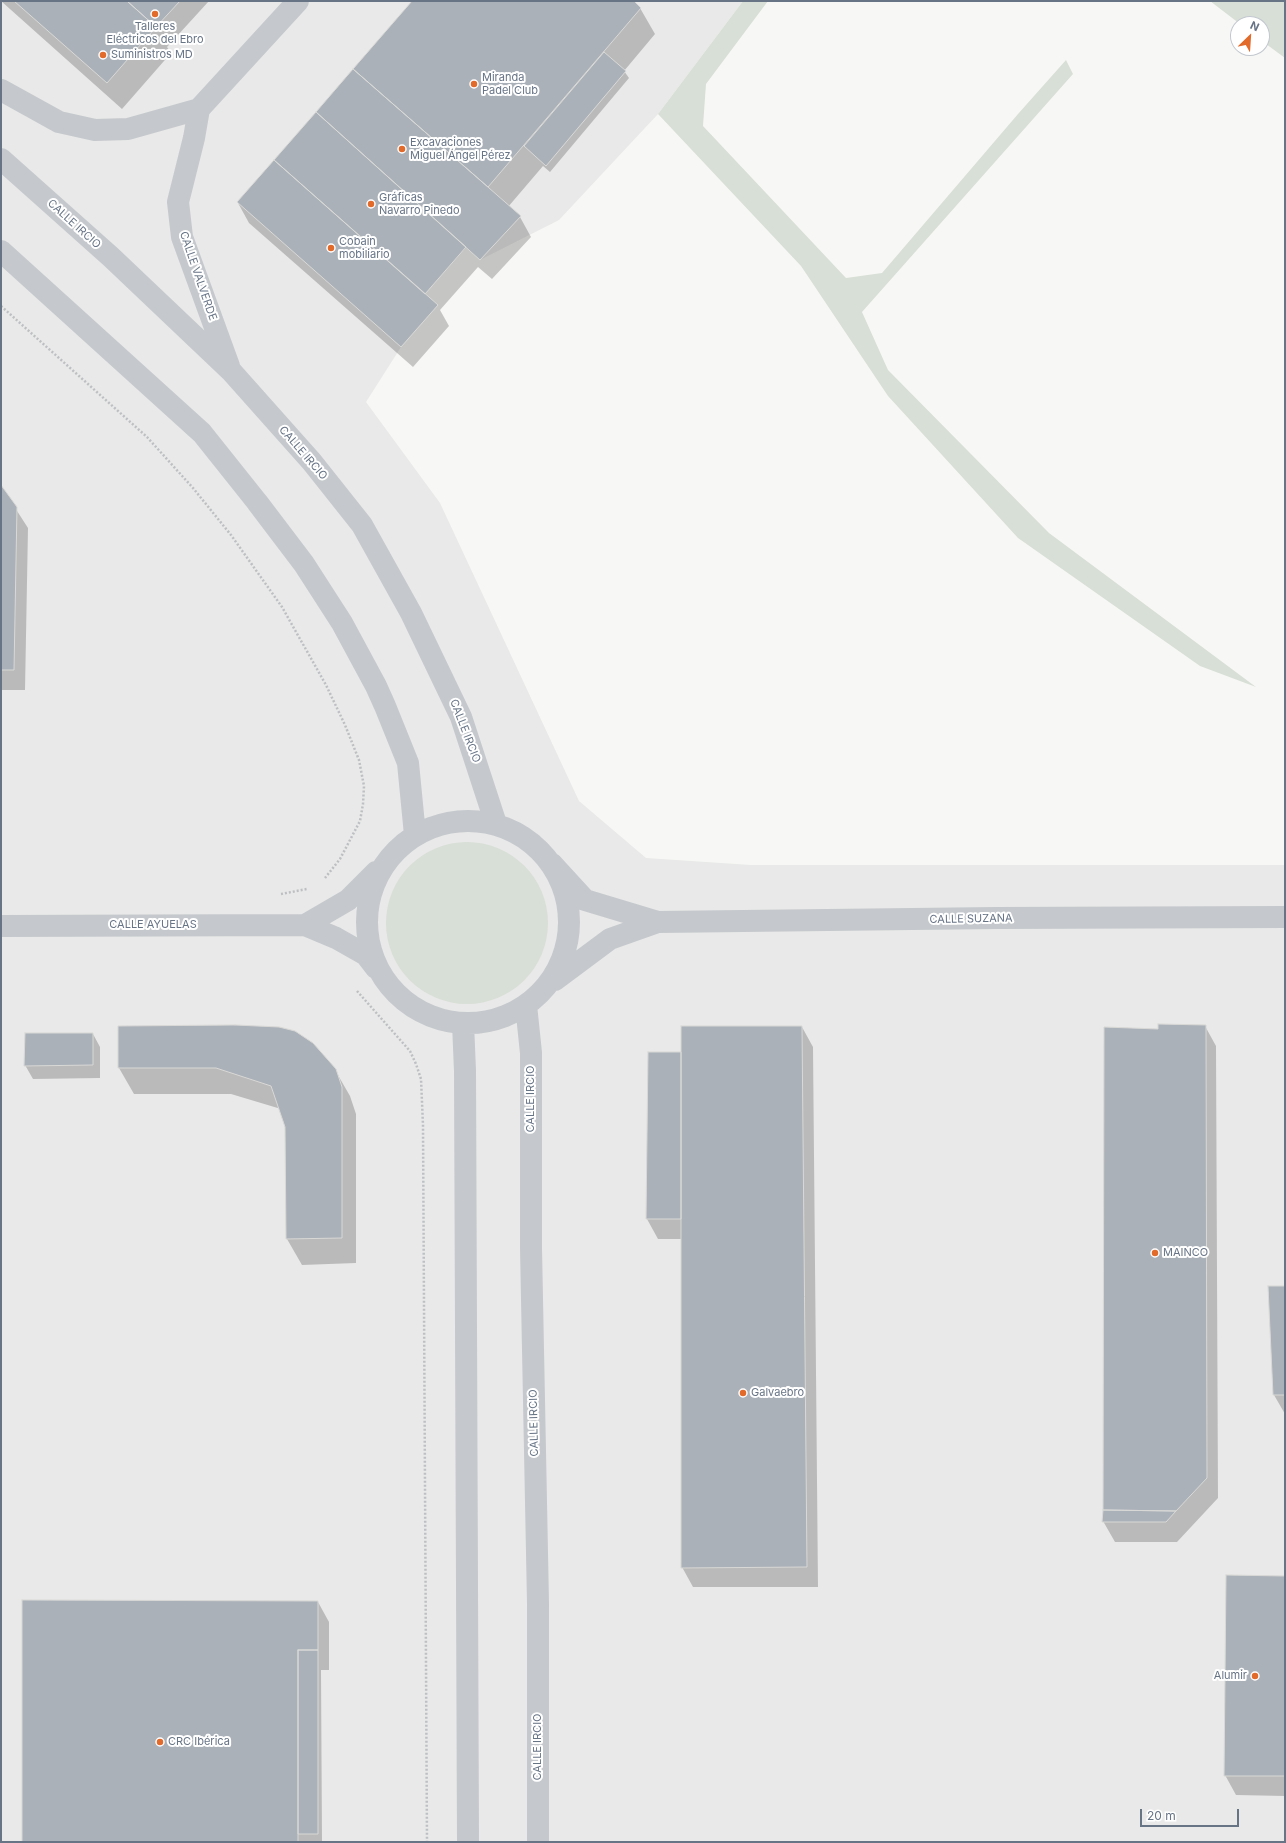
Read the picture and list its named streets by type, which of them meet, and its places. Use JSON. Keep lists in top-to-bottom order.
{
  "streets": {
    "street": [
      "CALLE IRCIO",
      "CALLE VALVERDE",
      "CALLE SUZANA",
      "CALLE AYUELAS"
    ]
  },
  "crossings": [
    ["CALLE IRCIO", "CALLE VALVERDE"],
    ["CALLE IRCIO", "CALLE SUZANA"]
  ],
  "places": [
    "Talleres Eléctricos del Ebro",
    "Suministros MD",
    "Miranda Padel Club",
    "Excavaciones Miguel Ángel Pérez",
    "Gráficas Navarro Pinedo",
    "Cobain mobiliario",
    "MAINCO",
    "Galvaebro",
    "Alumir",
    "CRC Ibérica"
  ],
  "scale_bar": "20 m",
  "north": "top right"
}
